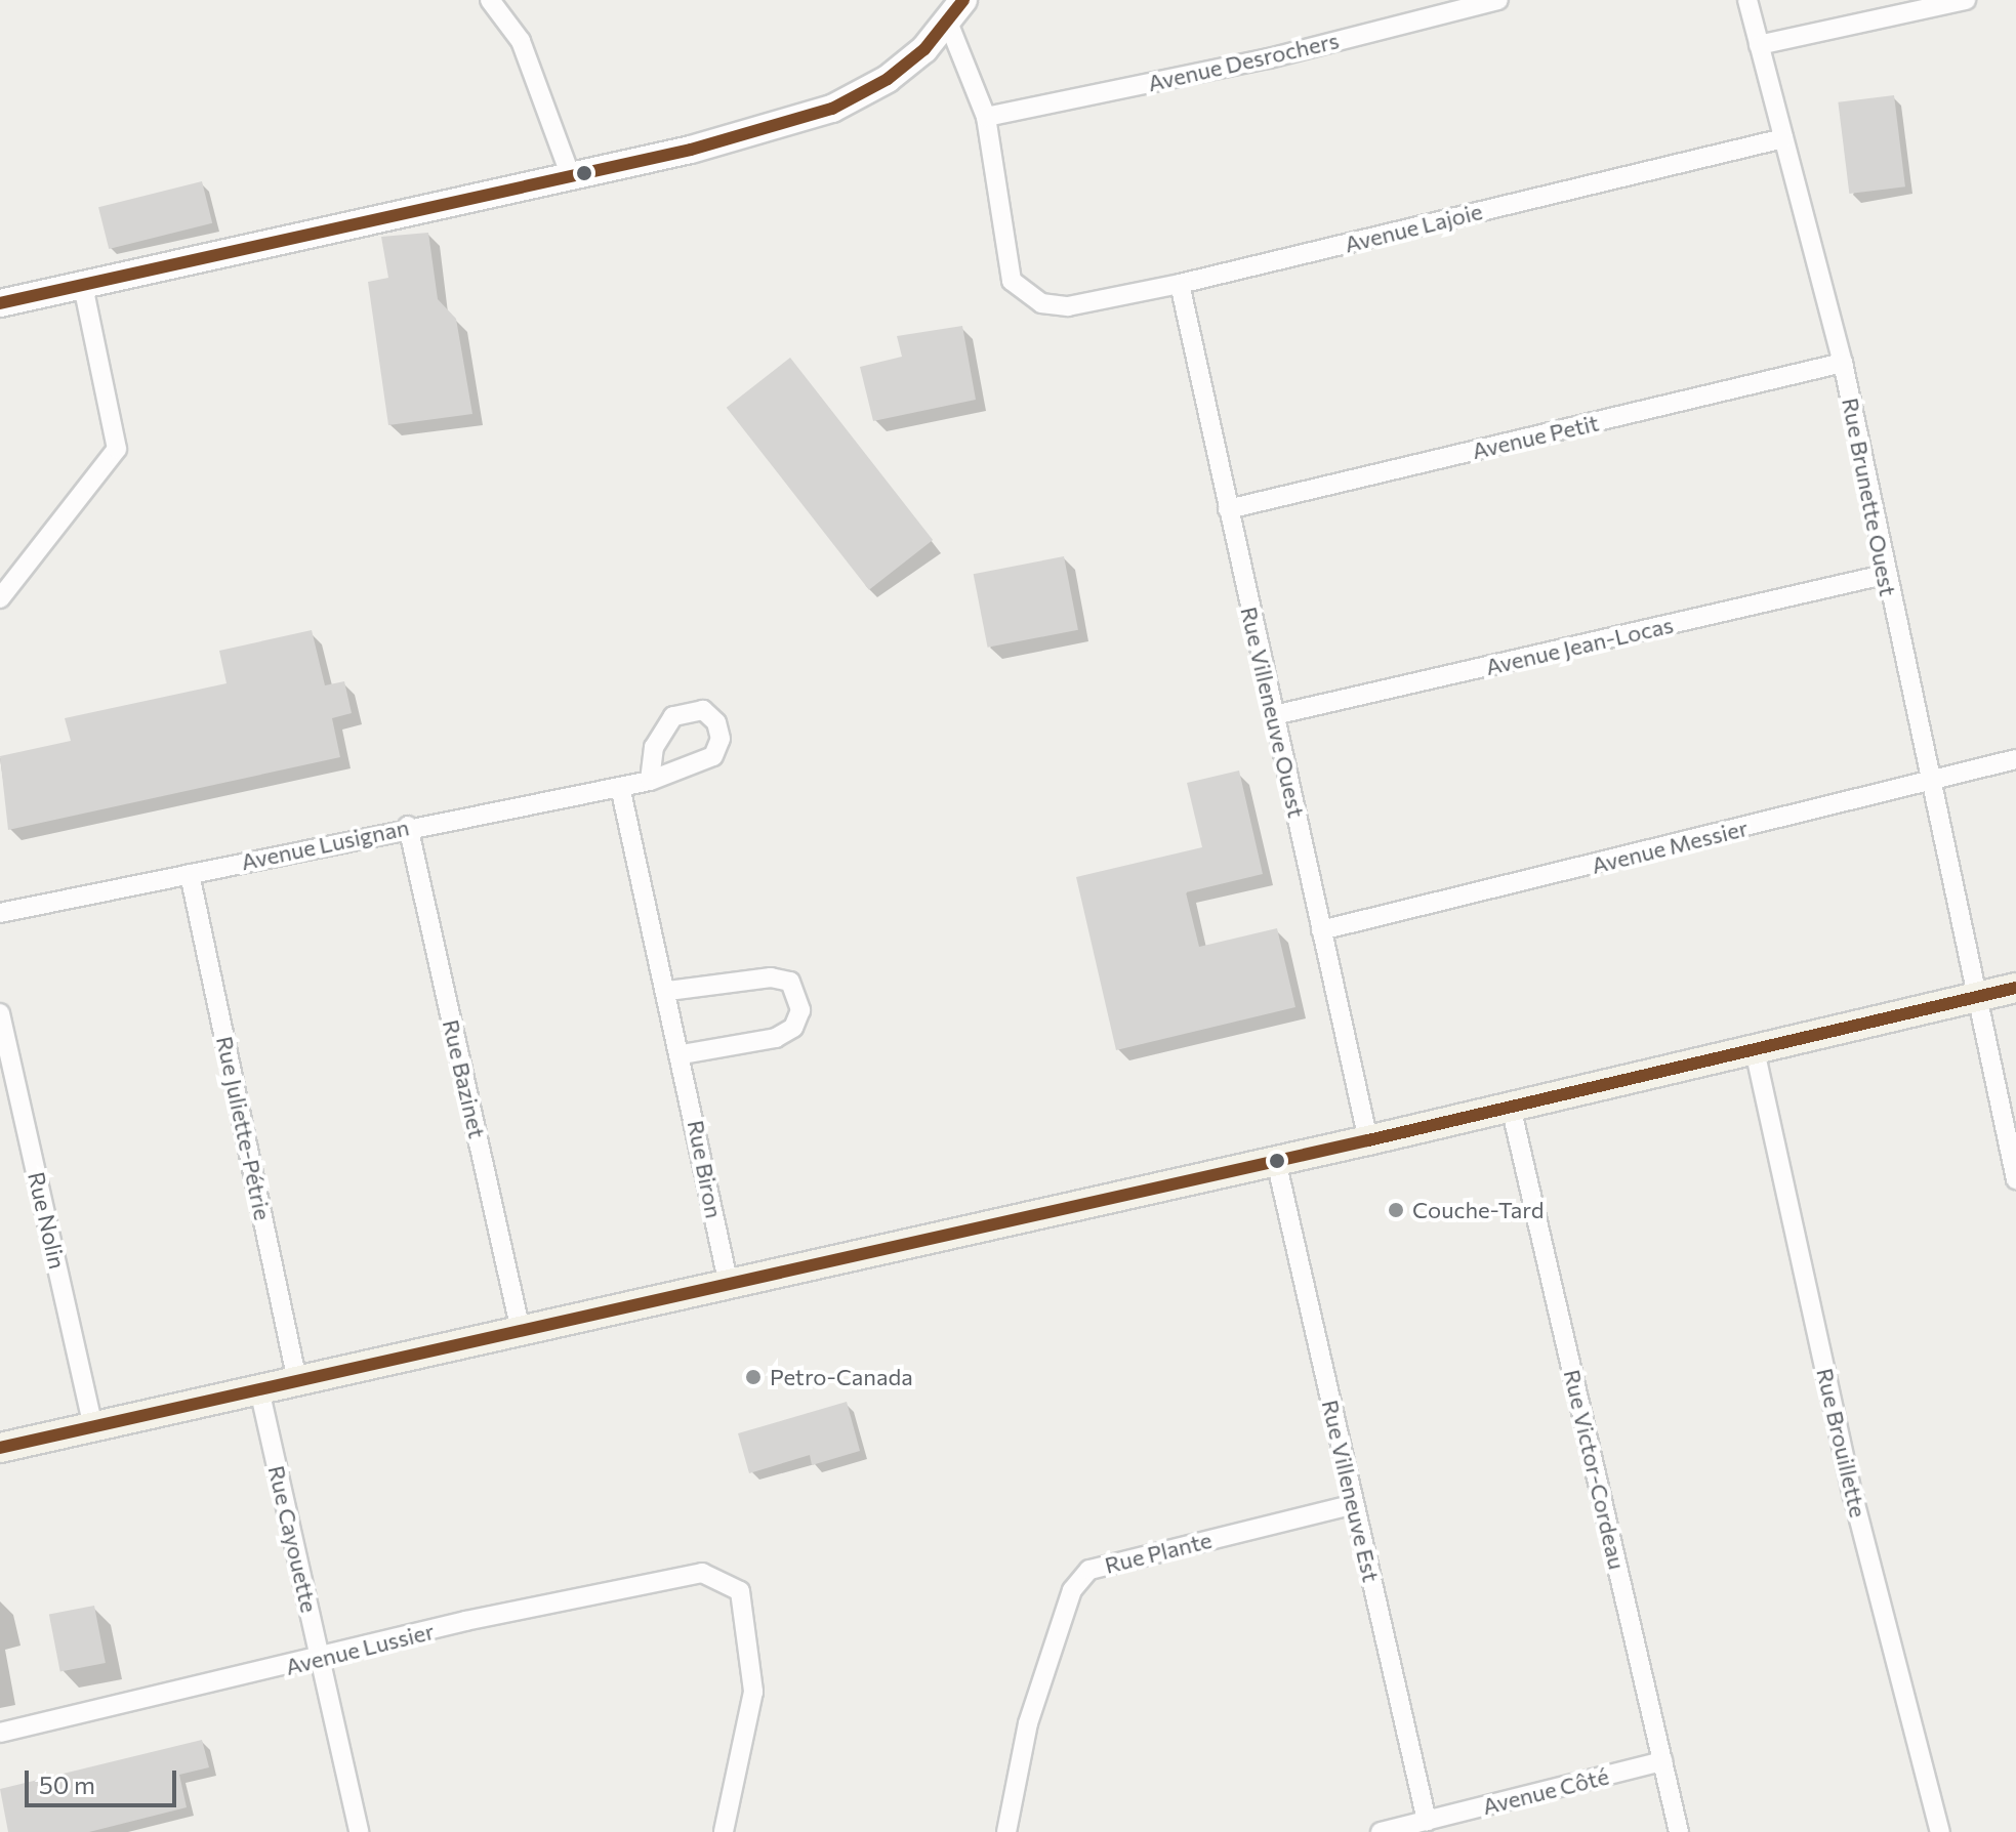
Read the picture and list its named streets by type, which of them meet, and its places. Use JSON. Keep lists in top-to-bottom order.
{
  "streets": {
    "street": [
      "Avenue Desrochers",
      "Avenue Lajoie",
      "Avenue Petit",
      "Rue Brunette Ouest",
      "Avenue Jean-Locas",
      "Rue Villeneuve Ouest",
      "Avenue Lusignan",
      "Avenue Messier",
      "Rue Bazinet",
      "Rue Juliette-Pétrie",
      "Rue Biron",
      "Rue Nolin",
      "Rue Brouillette",
      "Rue Victor-Cordeau",
      "Rue Villeneuve Est",
      "Rue Cayouette",
      "Rue Plante",
      "Avenue Lussier",
      "Avenue Côté"
    ]
  },
  "crossings": [
    ["Avenue Desrochers", "Avenue Lajoie"],
    ["Avenue Lajoie", "Rue Brunette Ouest"],
    ["Avenue Lajoie", "Rue Villeneuve Ouest"],
    ["Avenue Petit", "Rue Brunette Ouest"],
    ["Avenue Petit", "Rue Villeneuve Ouest"],
    ["Rue Brunette Ouest", "Avenue Jean-Locas"],
    ["Rue Brunette Ouest", "Avenue Messier"],
    ["Avenue Jean-Locas", "Rue Villeneuve Ouest"],
    ["Rue Villeneuve Ouest", "Avenue Messier"],
    ["Avenue Lusignan", "Rue Bazinet"],
    ["Avenue Lusignan", "Rue Juliette-Pétrie"],
    ["Avenue Lusignan", "Rue Biron"],
    ["Rue Victor-Cordeau", "Avenue Côté"],
    ["Rue Villeneuve Est", "Rue Plante"],
    ["Rue Villeneuve Est", "Avenue Côté"],
    ["Rue Cayouette", "Avenue Lussier"]
  ],
  "places": ["Couche-Tard", "Petro-Canada"],
  "scale_bar": "50 m"
}
